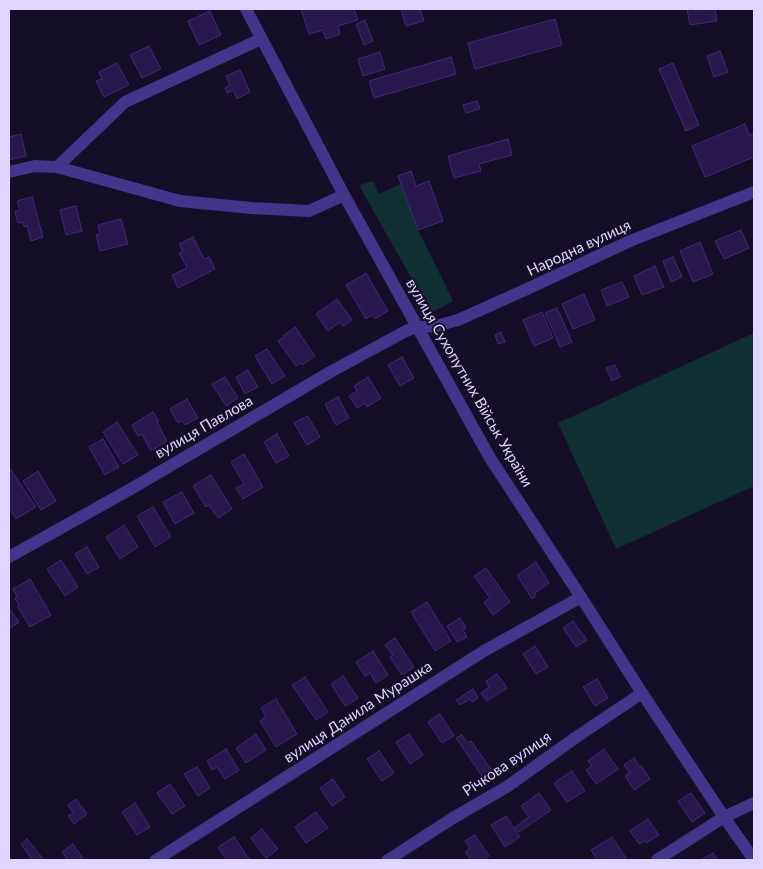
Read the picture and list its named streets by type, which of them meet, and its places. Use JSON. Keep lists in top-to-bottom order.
{
  "streets": {
    "street": [
      "Народна вулиця",
      "вулиця Сухопутних Військ України",
      "вулиця Павлова",
      "вулиця Данила Мурашка",
      "Річкова вулиця"
    ]
  },
  "crossings": [
    ["Народна вулиця", "вулиця Сухопутних Військ України"],
    ["Народна вулиця", "вулиця Павлова"],
    ["вулиця Сухопутних Військ України", "вулиця Павлова"],
    ["вулиця Сухопутних Військ України", "вулиця Данила Мурашка"],
    ["вулиця Сухопутних Військ України", "Річкова вулиця"]
  ]
}
